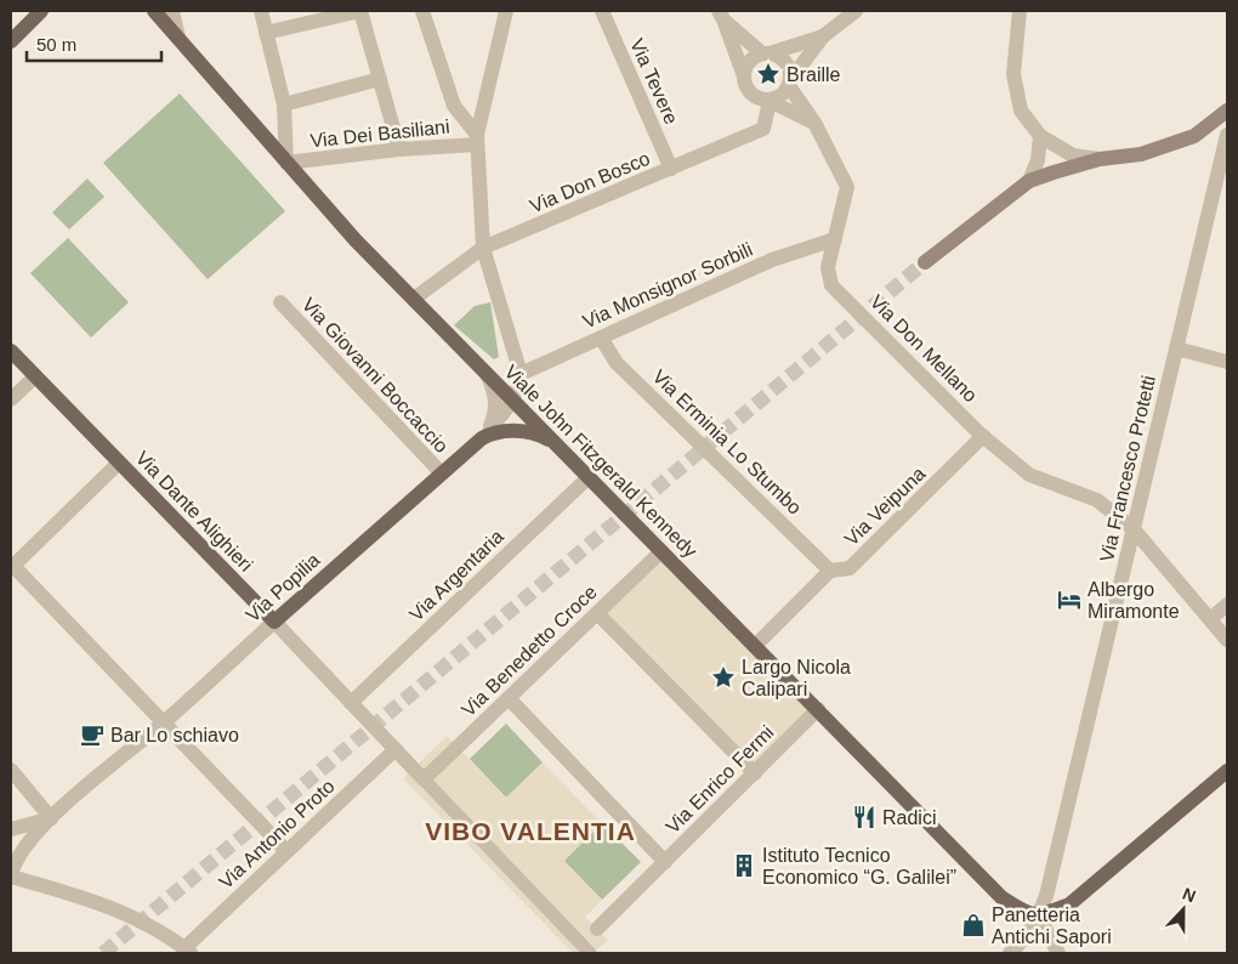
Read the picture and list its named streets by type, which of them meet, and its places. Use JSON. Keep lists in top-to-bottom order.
{
  "streets": {
    "main road": ["Viale John Fitzgerald Kennedy", "Via Dante Alighieri", "Via Popilia"],
    "street": [
      "Via Tevere",
      "Via Dei Basiliani",
      "Via Don Bosco",
      "Via Monsignor Sorbili",
      "Via Don Mellano",
      "Via Giovanni Boccaccio",
      "Via Erminia Lo Stumbo",
      "Via Francesco Protetti",
      "Via Veipuna",
      "Via Argentaria",
      "Via Benedetto Croce",
      "Via Enrico Fermi",
      "Via Antonio Proto"
    ]
  },
  "crossings": [
    ["Via Tevere", "Via Don Bosco"],
    ["Via Dei Basiliani", "Viale John Fitzgerald Kennedy"],
    ["Via Don Bosco", "Via Don Mellano"],
    ["Via Don Bosco", "Viale John Fitzgerald Kennedy"],
    ["Via Monsignor Sorbili", "Via Don Mellano"],
    ["Via Monsignor Sorbili", "Via Erminia Lo Stumbo"],
    ["Via Don Mellano", "Via Francesco Protetti"],
    ["Via Don Mellano", "Via Veipuna"],
    ["Via Giovanni Boccaccio", "Via Popilia"],
    ["Via Erminia Lo Stumbo", "Via Veipuna"],
    ["Viale John Fitzgerald Kennedy", "Via Francesco Protetti"],
    ["Viale John Fitzgerald Kennedy", "Via Veipuna"],
    ["Viale John Fitzgerald Kennedy", "Via Argentaria"],
    ["Viale John Fitzgerald Kennedy", "Via Popilia"],
    ["Viale John Fitzgerald Kennedy", "Via Benedetto Croce"],
    ["Viale John Fitzgerald Kennedy", "Via Enrico Fermi"],
    ["Via Dante Alighieri", "Via Argentaria"],
    ["Via Dante Alighieri", "Via Popilia"],
    ["Via Dante Alighieri", "Via Benedetto Croce"],
    ["Via Dante Alighieri", "Via Antonio Proto"]
  ],
  "districts": ["VIBO VALENTIA"],
  "places": {
    "place": ["Braille", "Largo Nicola Calipari"],
    "hotel": ["Albergo Miramonte"],
    "cafe": ["Bar Lo schiavo"],
    "restaurant": ["Radici"],
    "building": ["Istituto Tecnico Economico “G. Galilei”"],
    "shop": ["Panetteria Antichi Sapori"]
  },
  "scale_bar": "50 m",
  "north": "top"
}
